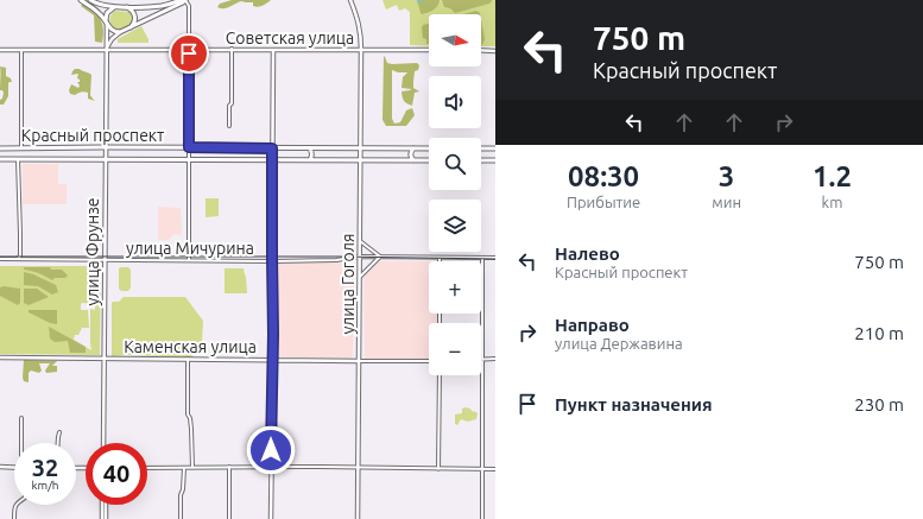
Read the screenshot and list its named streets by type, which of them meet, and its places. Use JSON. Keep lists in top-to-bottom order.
{
  "streets": {
    "main road": ["Красный проспект"],
    "street": [
      "Советская улица",
      "улица Мичурина",
      "улица Фрунзе",
      "улица Гоголя",
      "Каменская улица"
    ]
  },
  "crossings": [
    ["Советская улица", "улица Фрунзе"],
    ["Советская улица", "улица Гоголя"],
    ["Красный проспект", "улица Фрунзе"],
    ["Красный проспект", "улица Гоголя"],
    ["улица Мичурина", "улица Фрунзе"],
    ["улица Мичурина", "улица Гоголя"],
    ["улица Фрунзе", "Каменская улица"],
    ["улица Гоголя", "Каменская улица"]
  ],
  "north": "right",
  "page": {
    "turn": ["750 m", "Красный проспект"],
    "map_buttons": ["+", "−"],
    "eta": [
      "08:30",
      "Прибытие",
      "3",
      "мин",
      "1.2",
      "km"
    ],
    "list": [
      {
        "name": "Налево",
        "note": "Красный проспект",
        "value": "750 m"
      },
      {
        "name": "Направо",
        "note": "улица Державина",
        "value": "210 m"
      },
      {
        "name": "Пункт назначения",
        "value": "230 m"
      }
    ],
    "speed": "32 km/h",
    "limit": "40"
  }
}
